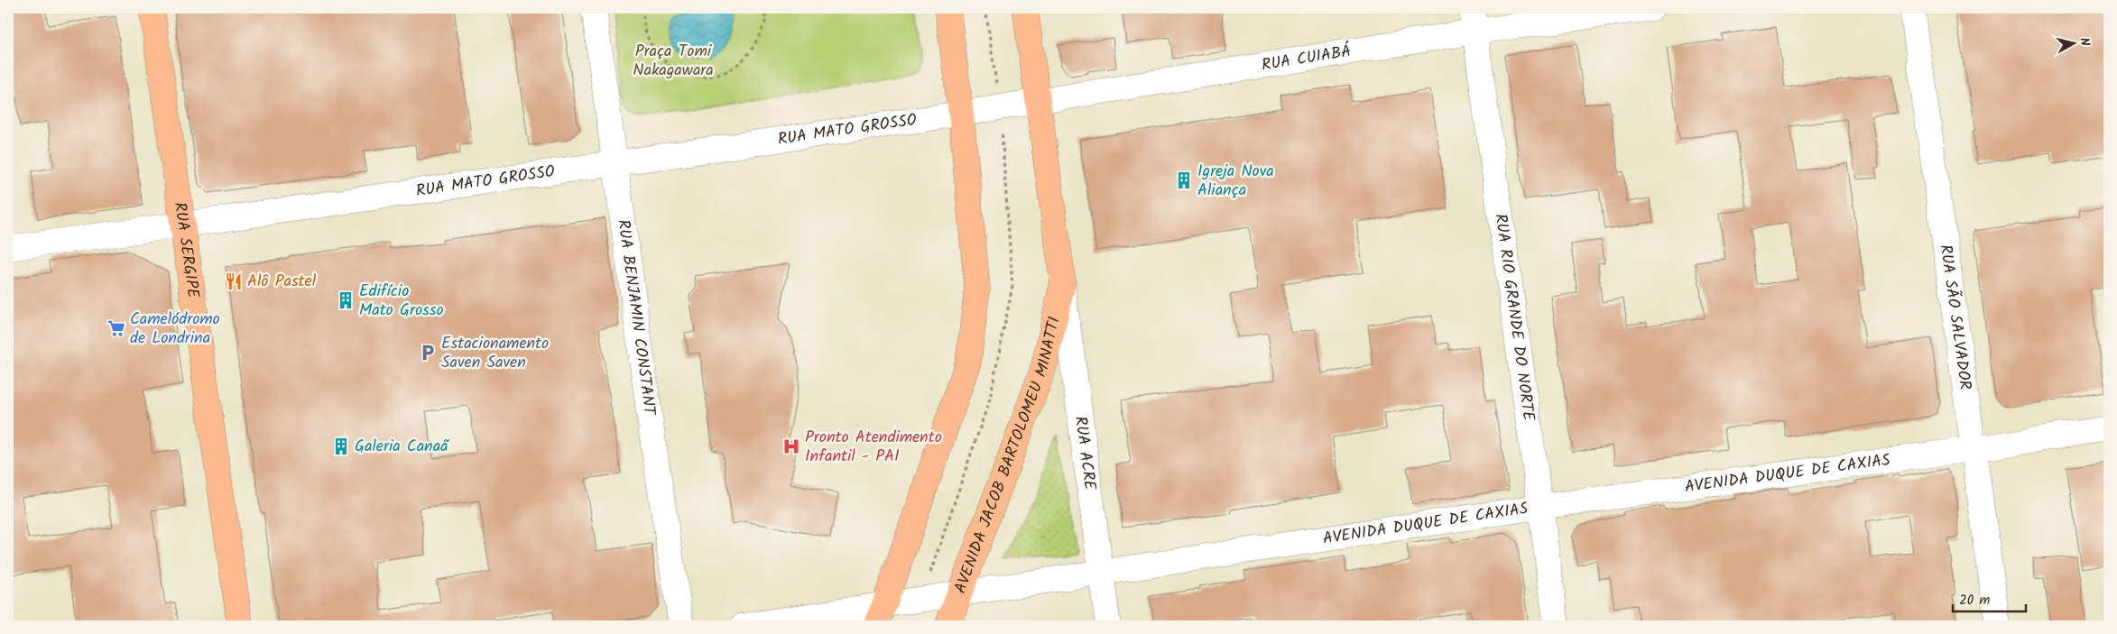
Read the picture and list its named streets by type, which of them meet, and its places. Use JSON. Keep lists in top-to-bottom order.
{
  "streets": {
    "main road": ["RUA SERGIPE", "AVENIDA JACOB BARTOLOMEU MINATTI"],
    "street": [
      "RUA CUIABÁ",
      "RUA MATO GROSSO",
      "RUA BENJAMIN CONSTANT",
      "RUA RIO GRANDE DO NORTE",
      "RUA SÃO SALVADOR",
      "RUA ACRE",
      "AVENIDA DUQUE DE CAXIAS"
    ]
  },
  "crossings": [
    ["RUA CUIABÁ", "RUA MATO GROSSO"],
    ["RUA CUIABÁ", "RUA RIO GRANDE DO NORTE"],
    ["RUA MATO GROSSO", "RUA SERGIPE"],
    ["RUA MATO GROSSO", "RUA BENJAMIN CONSTANT"],
    ["RUA RIO GRANDE DO NORTE", "AVENIDA DUQUE DE CAXIAS"],
    ["RUA SÃO SALVADOR", "AVENIDA DUQUE DE CAXIAS"],
    ["AVENIDA JACOB BARTOLOMEU MINATTI", "RUA ACRE"],
    ["AVENIDA JACOB BARTOLOMEU MINATTI", "AVENIDA DUQUE DE CAXIAS"],
    ["RUA ACRE", "AVENIDA DUQUE DE CAXIAS"]
  ],
  "parks": ["Praça Tomi Nakagawara"],
  "places": {
    "building": ["Igreja Nova Aliança", "Edifício Mato Grosso", "Galeria Canaã"],
    "restaurant": ["Alô Pastel"],
    "supermarket": ["Camelódromo de Londrina"],
    "parking": ["Estacionamento Saven Saven"],
    "hospital": ["Pronto Atendimento Infantil - PAI"]
  },
  "scale_bar": "20 m",
  "north": "right"
}
